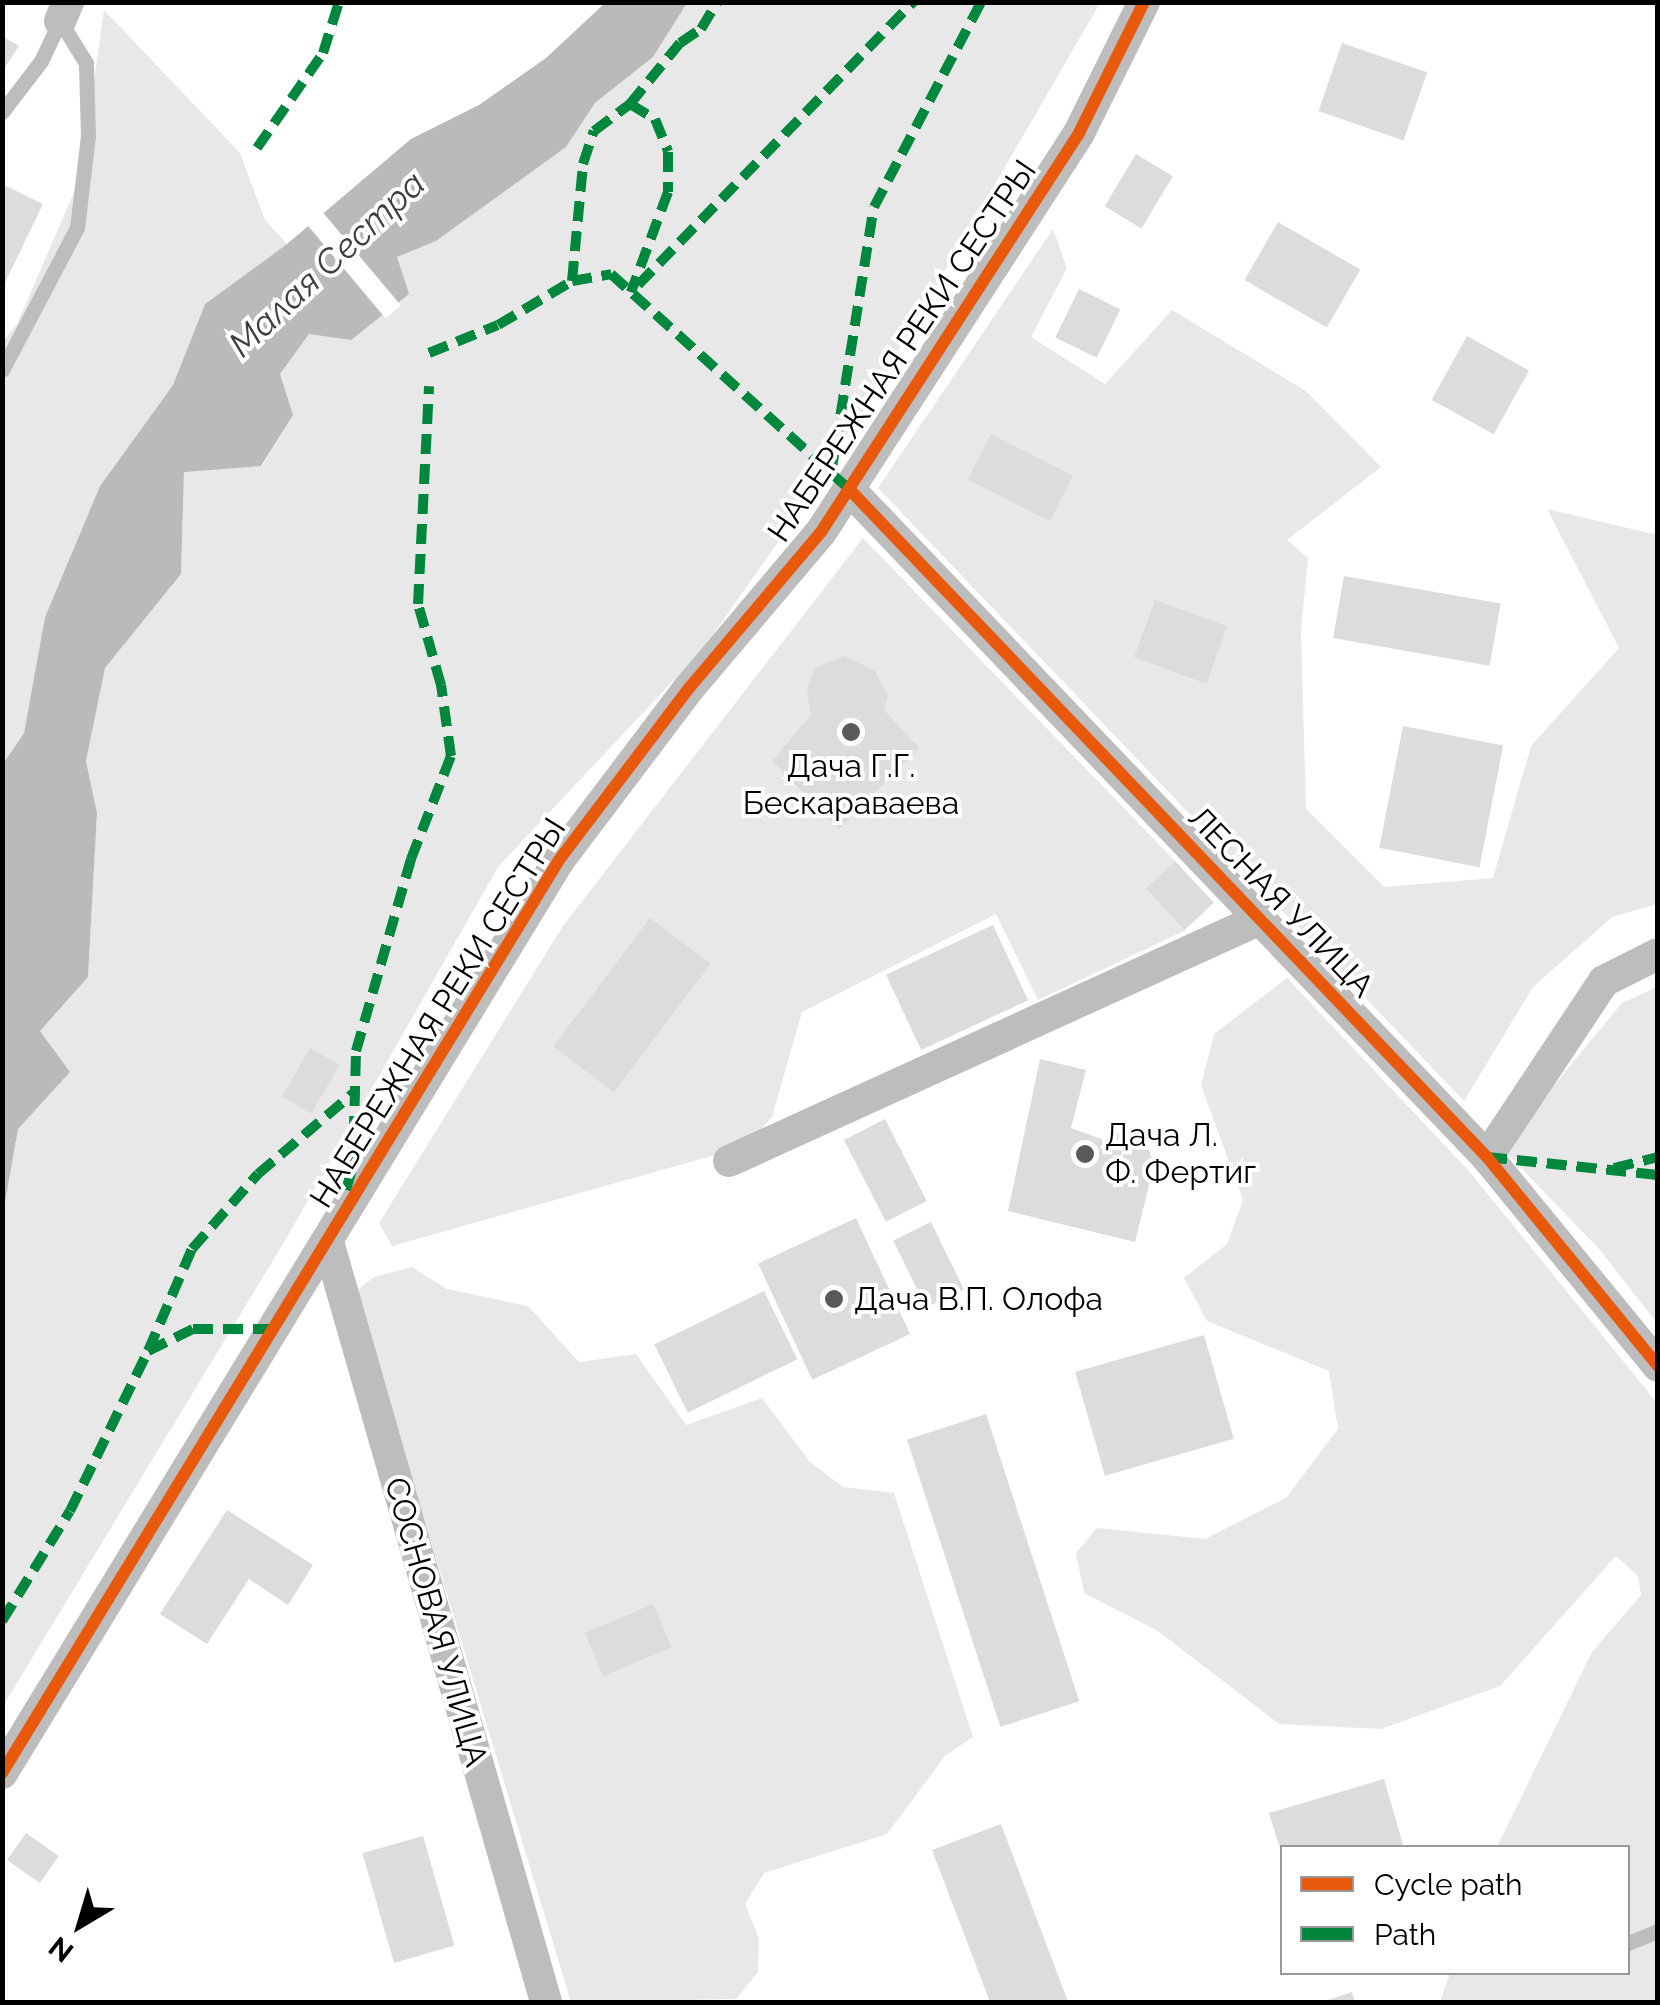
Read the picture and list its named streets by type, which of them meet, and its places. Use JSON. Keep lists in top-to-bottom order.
{
  "streets": {
    "street": ["НАБЕРЕЖНАЯ РЕКИ СЕСТРЫ", "ЛЕСНАЯ УЛИЦА", "СОСНОВАЯ УЛИЦА"]
  },
  "crossings": [
    ["НАБЕРЕЖНАЯ РЕКИ СЕСТРЫ", "ЛЕСНАЯ УЛИЦА"],
    ["НАБЕРЕЖНАЯ РЕКИ СЕСТРЫ", "СОСНОВАЯ УЛИЦА"]
  ],
  "water": ["Малая Сестра"],
  "places": ["Дача Г.Г. Бескараваева", "Дача Л. Ф. Фертиг", "Дача В.П. Олофа"],
  "legend": ["Cycle path", "Path"],
  "north": "bottom left"
}
